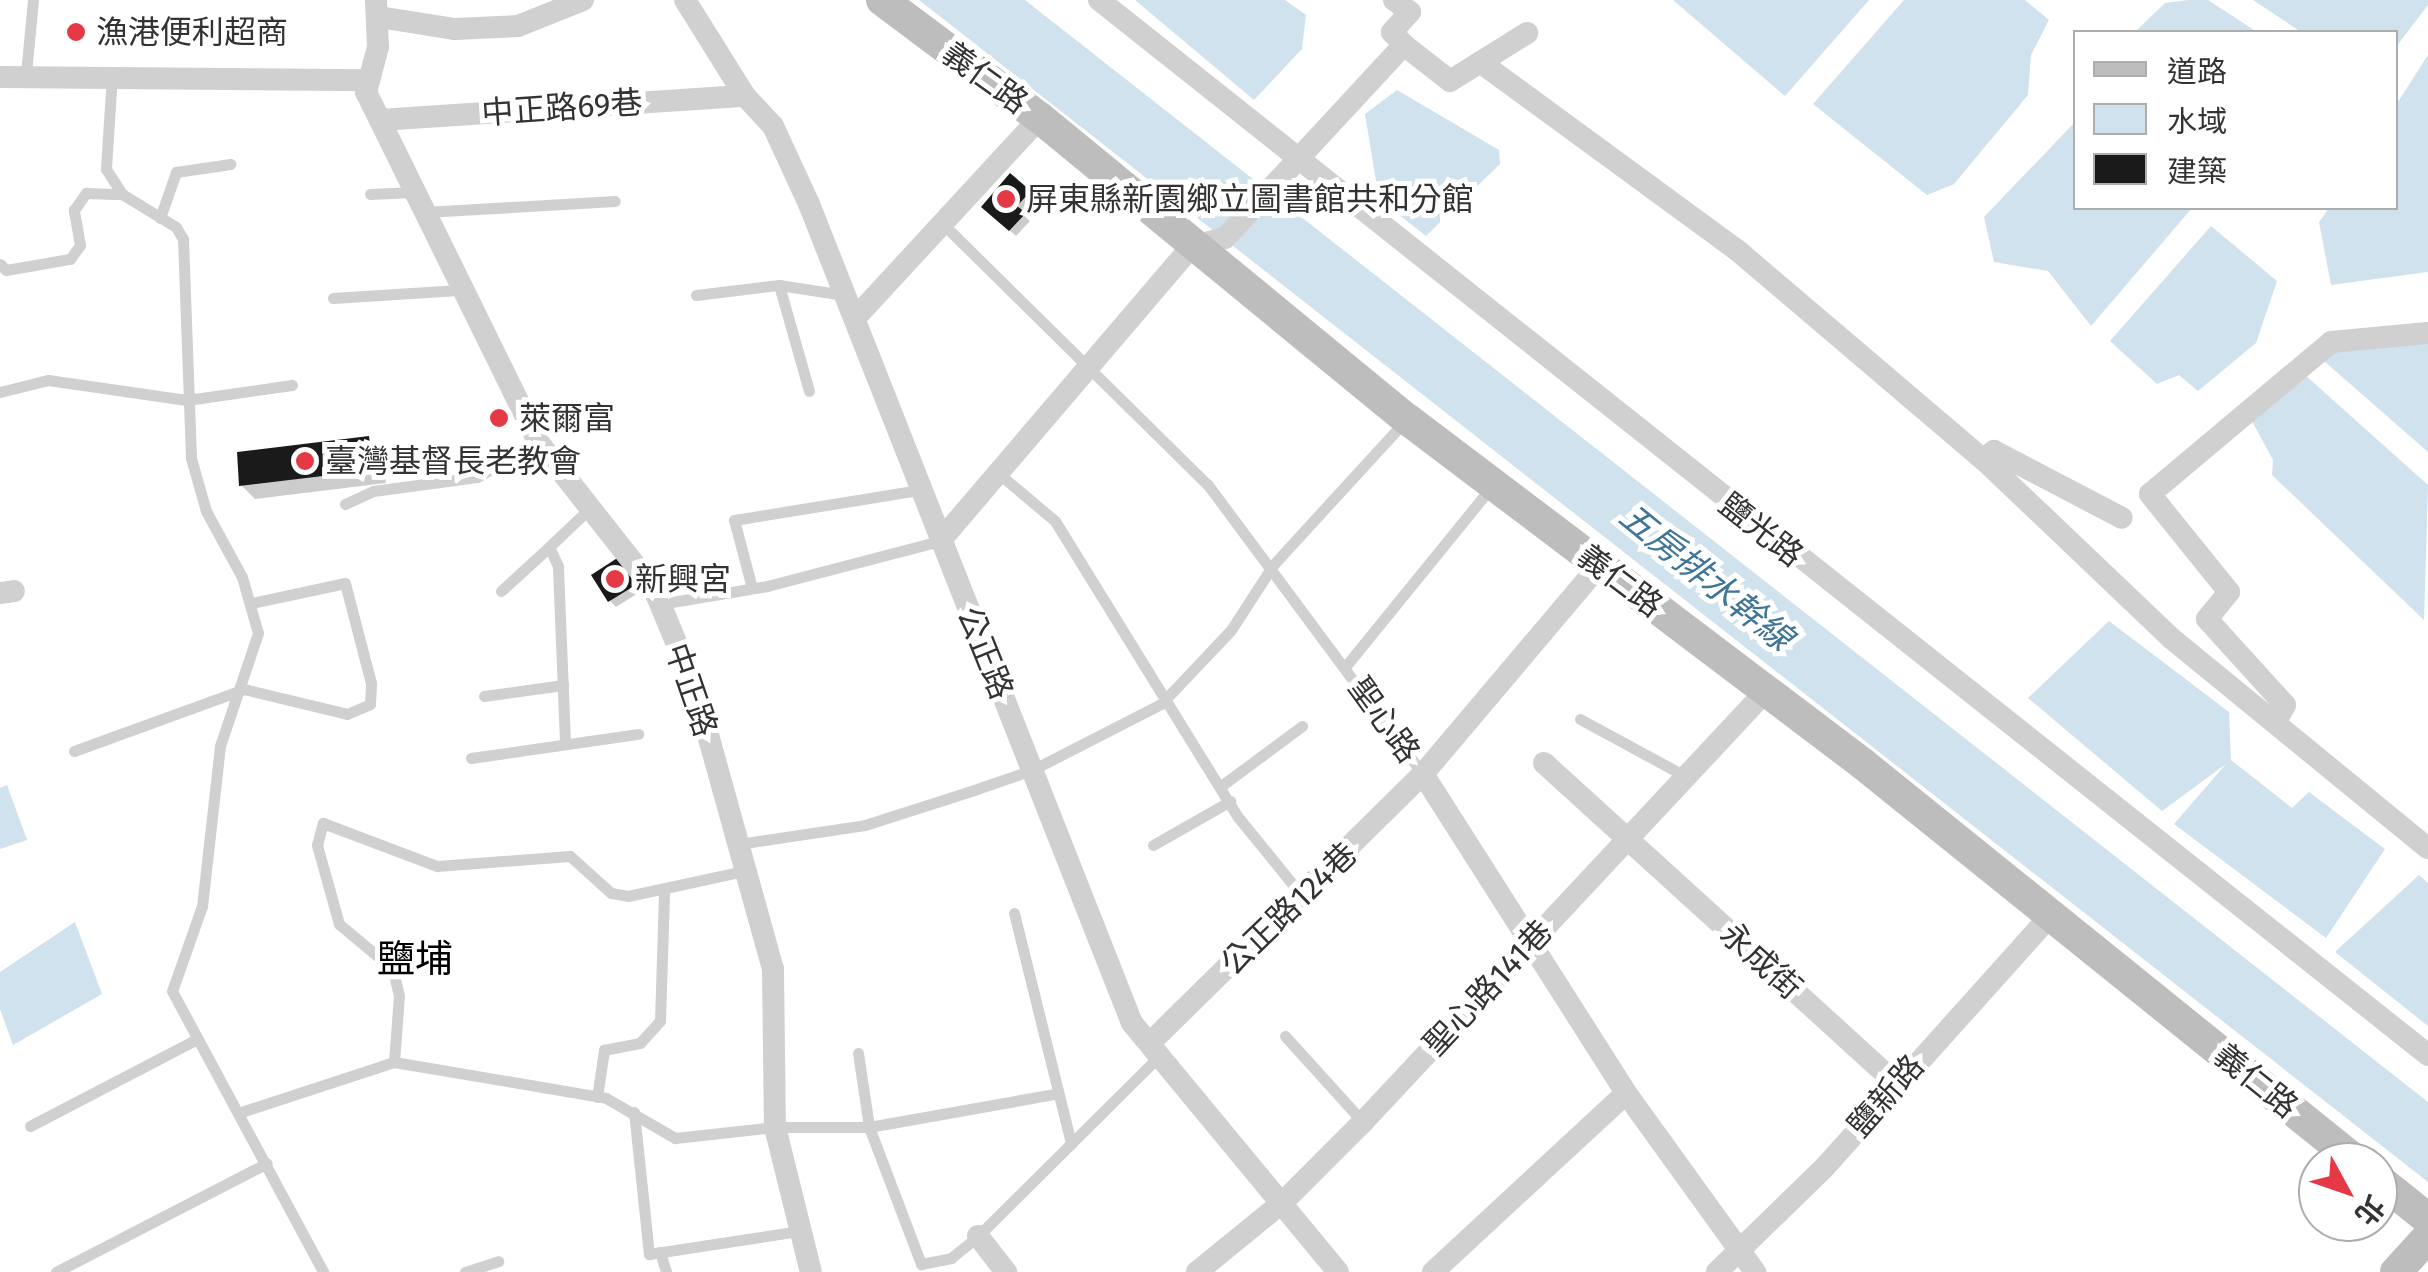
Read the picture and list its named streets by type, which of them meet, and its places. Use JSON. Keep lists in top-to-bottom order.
{
  "streets": {
    "street": [
      "義仁路",
      "中正路69巷",
      "鹽光路",
      "公正路",
      "中正路",
      "聖心路",
      "公正路124巷",
      "永成街",
      "聖心路141巷",
      "鹽新路"
    ]
  },
  "crossings": [
    ["義仁路", "公正路124巷"],
    ["義仁路", "聖心路141巷"],
    ["義仁路", "鹽新路"],
    ["中正路69巷", "公正路"],
    ["中正路69巷", "中正路"],
    ["公正路", "公正路124巷"],
    ["公正路", "聖心路141巷"],
    ["聖心路", "公正路124巷"],
    ["聖心路", "聖心路141巷"],
    ["聖心路", "鹽新路"],
    ["永成街", "聖心路141巷"],
    ["永成街", "鹽新路"]
  ],
  "districts": ["鹽埔"],
  "water": ["五房排水幹線"],
  "places": [
    "漁港便利超商",
    "屏東縣新園鄉立圖書館共和分館",
    "萊爾富",
    "臺灣基督長老教會",
    "新興宮"
  ],
  "legend": ["道路", "水域", "建築"],
  "north": "bottom right"
}
